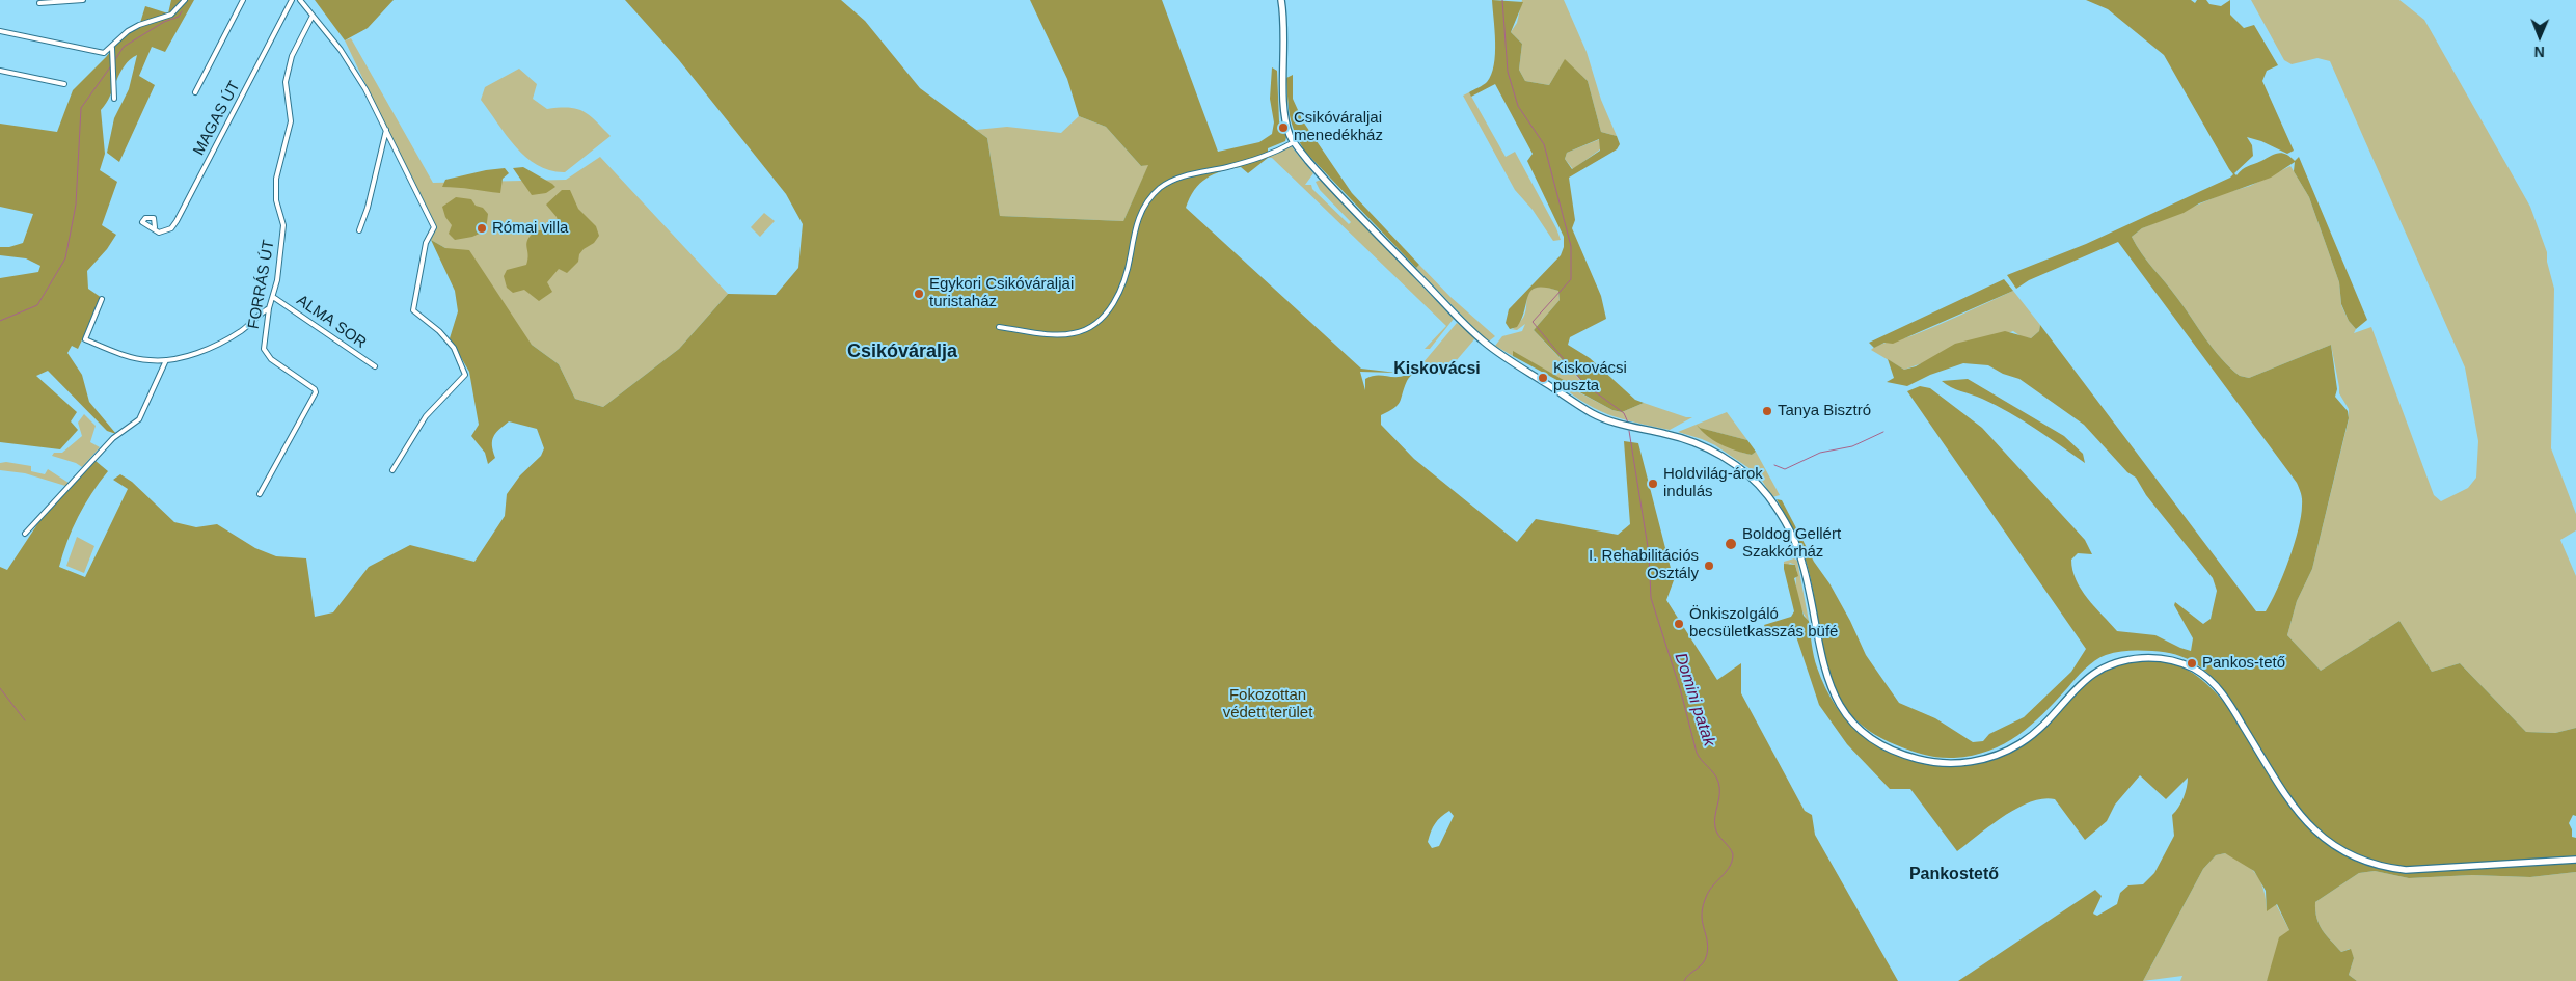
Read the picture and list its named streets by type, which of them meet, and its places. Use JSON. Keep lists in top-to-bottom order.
{
  "streets": {
    "street": ["MAGAS ÚT", "FORRÁS ÚT", "ALMA SOR"]
  },
  "crossings": [
    ["FORRÁS ÚT", "ALMA SOR"]
  ],
  "districts": ["Csikóváralja", "Kiskovácsi", "Pankostető"],
  "water": ["Domini patak"],
  "parks": ["Fokozottan védett terület"],
  "places": [
    "Csikóváraljai menedékház",
    "Római villa",
    "Egykori Csikóváraljai turistaház",
    "Kiskovácsi puszta",
    "Tanya Bisztró",
    "Holdvilág-árok indulás",
    "Boldog Gellért Szakkórház",
    "I. Rehabilitációs Osztály",
    "Önkiszolgáló becsületkasszás büfé",
    "Pankos-tető"
  ],
  "north": "bottom"
}
